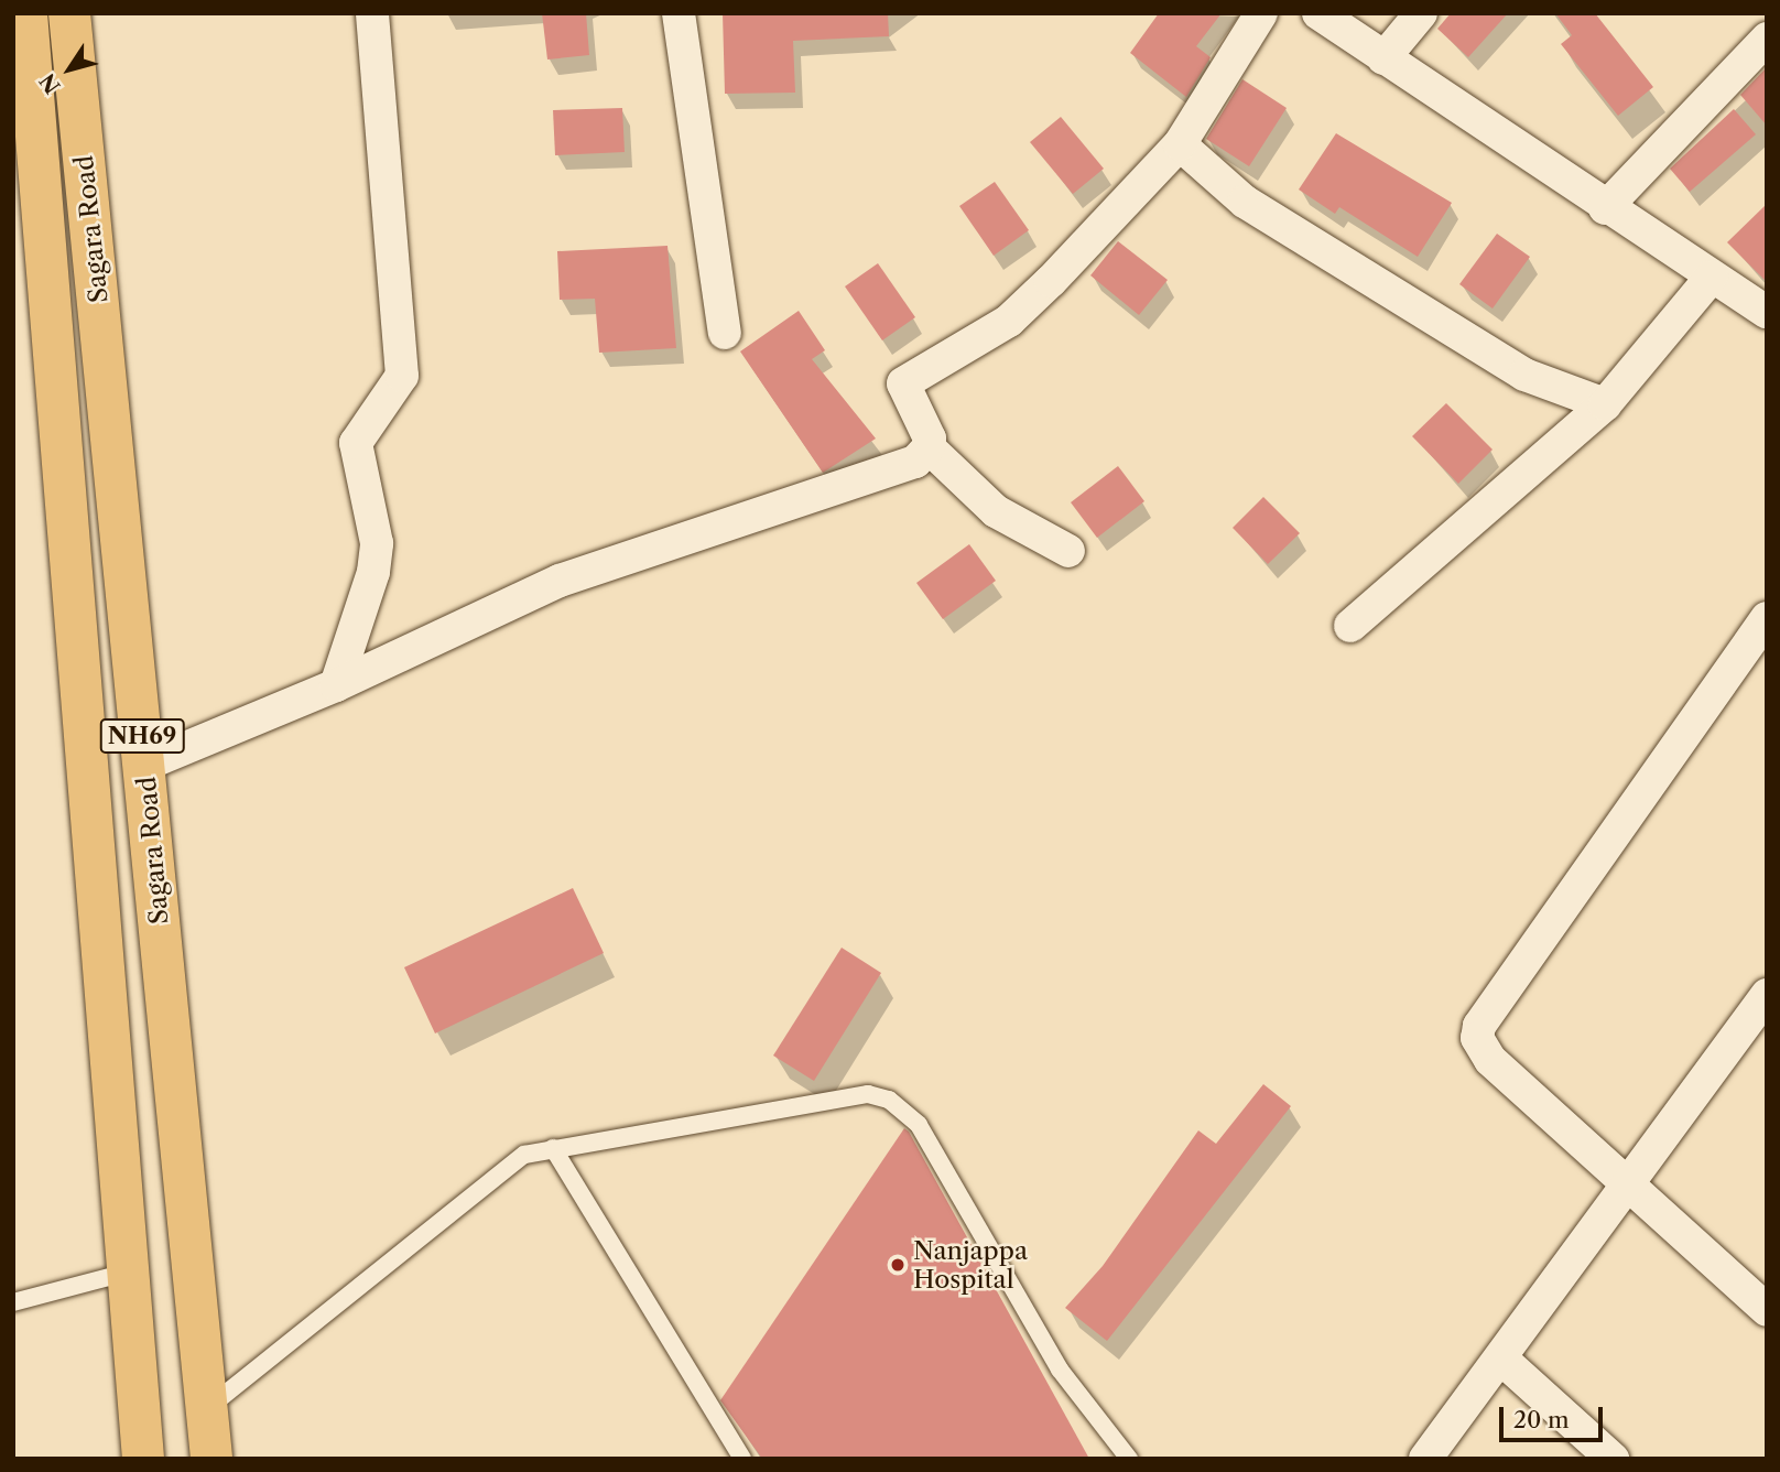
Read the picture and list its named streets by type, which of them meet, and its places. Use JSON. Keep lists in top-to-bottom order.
{
  "streets": {
    "highway": ["Sagara Road", "NH69"]
  },
  "places": ["Nanjappa Hospital"],
  "scale_bar": "20 m",
  "north": "bottom left"
}
